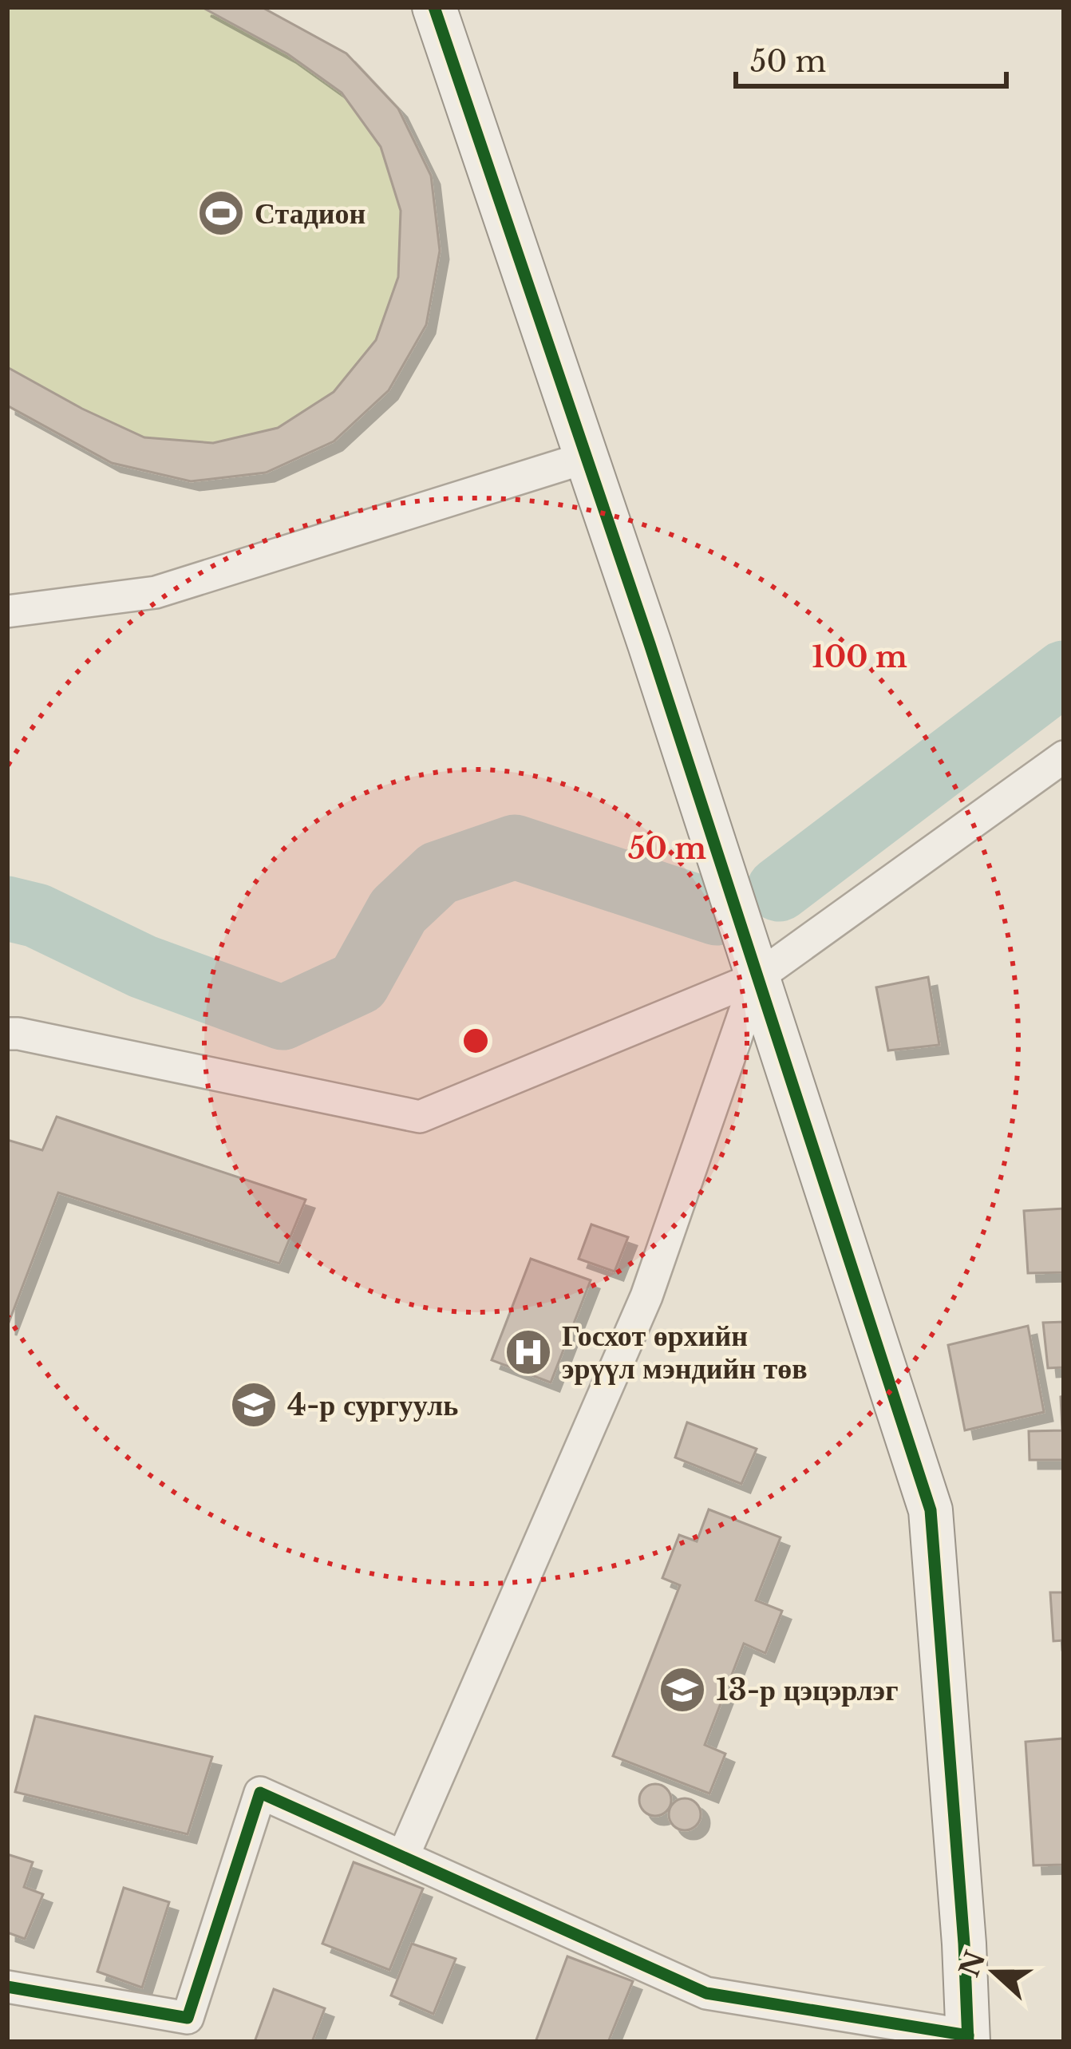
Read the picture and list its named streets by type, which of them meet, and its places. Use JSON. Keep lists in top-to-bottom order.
{
  "places": {
    "sports": ["Стадион"],
    "hospital": ["Госхот өрхийн эрүүл мэндийн төв"],
    "school or university": ["4-р сургууль", "13-р цэцэрлэг"]
  },
  "scale_bar": "50 m",
  "north": "left",
  "rings": ["100 m", "50 m"]
}
